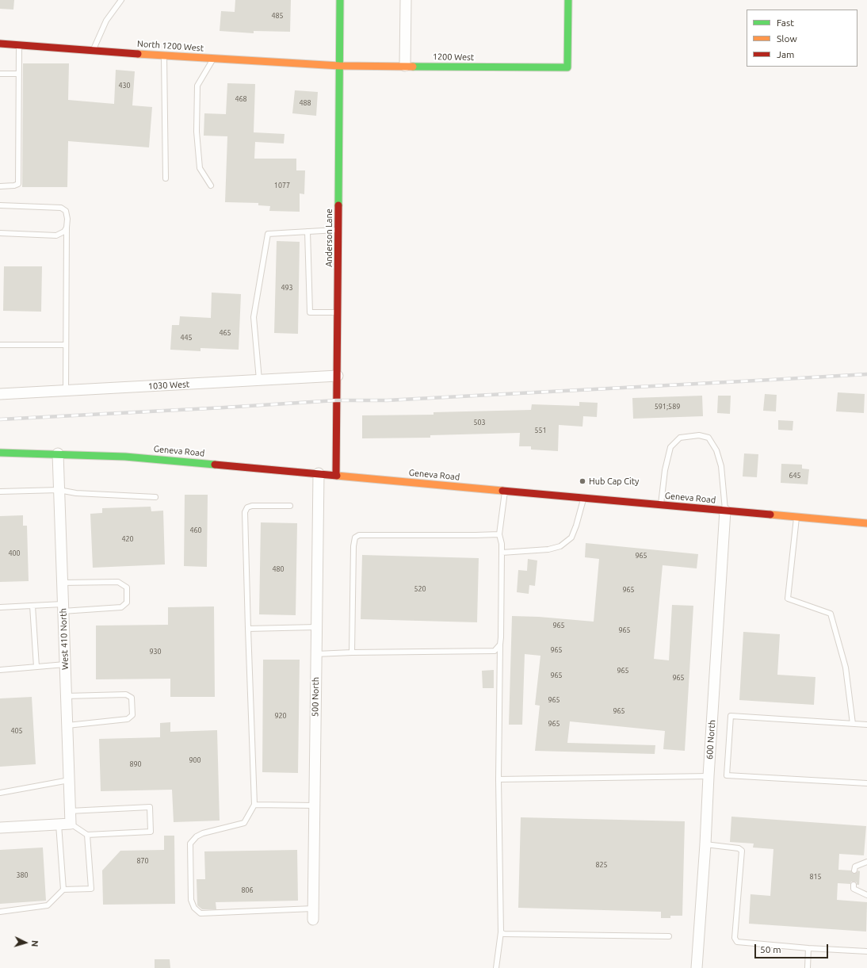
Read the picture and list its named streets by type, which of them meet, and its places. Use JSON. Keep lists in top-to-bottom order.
{
  "streets": {
    "street": [
      "North 1200 West",
      "1200 West",
      "Anderson Lane",
      "1030 West",
      "Geneva Road",
      "West 410 North",
      "500 North",
      "600 North"
    ]
  },
  "crossings": [
    ["North 1200 West", "1200 West"],
    ["North 1200 West", "Anderson Lane"],
    ["1200 West", "Anderson Lane"],
    ["Anderson Lane", "1030 West"],
    ["Anderson Lane", "Geneva Road"],
    ["Geneva Road", "West 410 North"],
    ["Geneva Road", "500 North"],
    ["Geneva Road", "600 North"]
  ],
  "places": ["Hub Cap City"],
  "house_numbers": [
    "485",
    "430",
    "468",
    "488",
    "1077",
    "493",
    "465",
    "445",
    "591;589",
    "503",
    "551",
    "645",
    "460",
    "420",
    "400",
    "965",
    "480",
    "520",
    "965",
    "965",
    "965",
    "965",
    "930",
    "965",
    "965",
    "965",
    "965",
    "965",
    "920",
    "965",
    "405",
    "900",
    "890",
    "870",
    "825",
    "380",
    "815",
    "806"
  ],
  "legend": ["Fast", "Slow", "Jam"],
  "scale_bar": "50 m",
  "north": "right"
}
